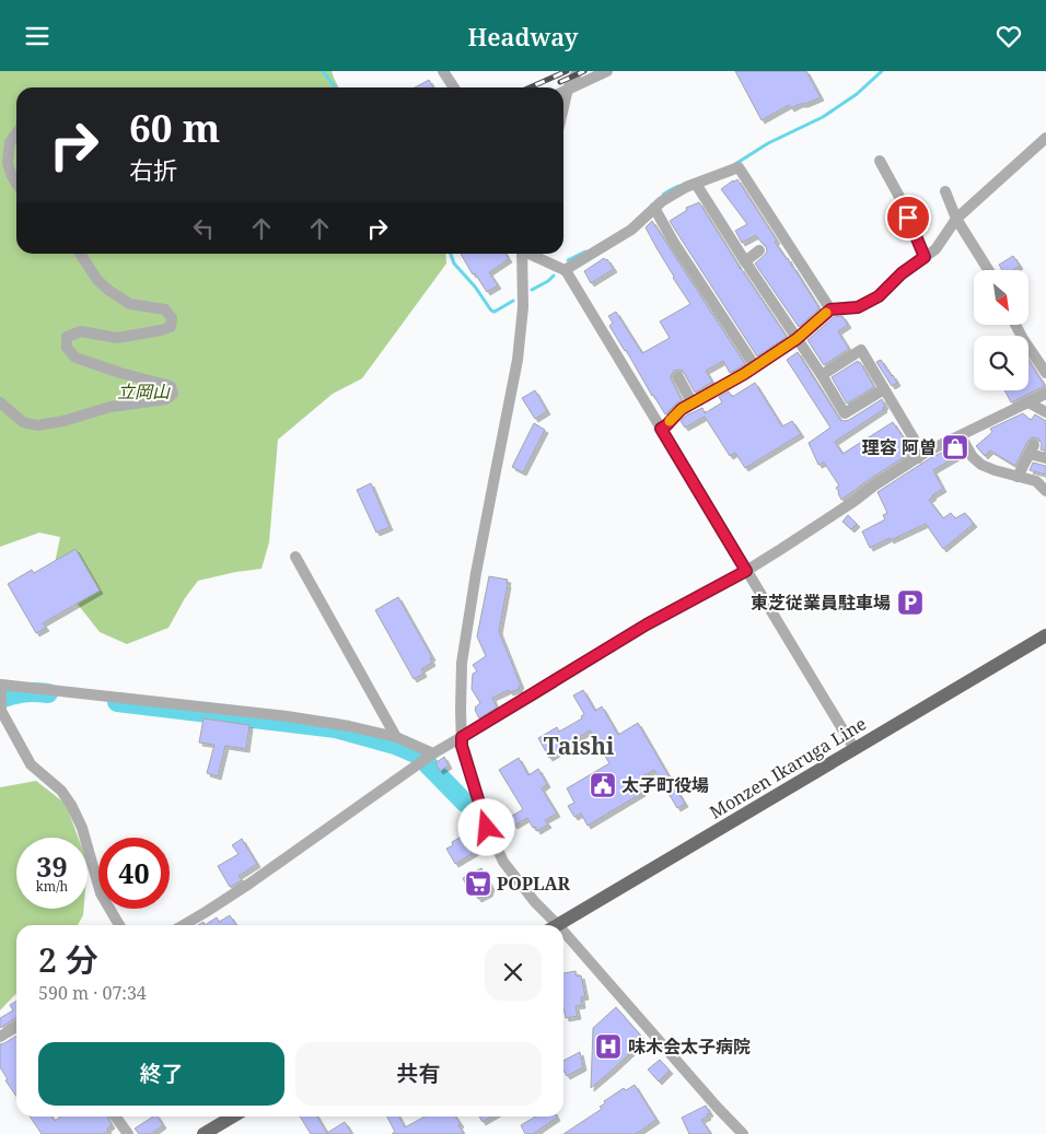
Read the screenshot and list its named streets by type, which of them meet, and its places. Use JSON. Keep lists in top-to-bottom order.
{
  "streets": {
    "main road": ["Monzen Ikaruga Line"]
  },
  "districts": ["Taishi"],
  "parks": ["立岡山"],
  "places": {
    "shop": ["理容 阿曽"],
    "parking": ["東芝従業員駐車場"],
    "public building": ["太子町役場"],
    "supermarket": ["POPLAR"],
    "hospital": ["味木会太子病院"]
  },
  "north": "bottom right",
  "page": {
    "header": "Headway",
    "turn": ["60 m", "右折"],
    "speed": "39 km/h",
    "limit": "40",
    "heading": ["2 分", "590 m · 07:34"],
    "buttons": ["終了", "共有"]
  }
}
